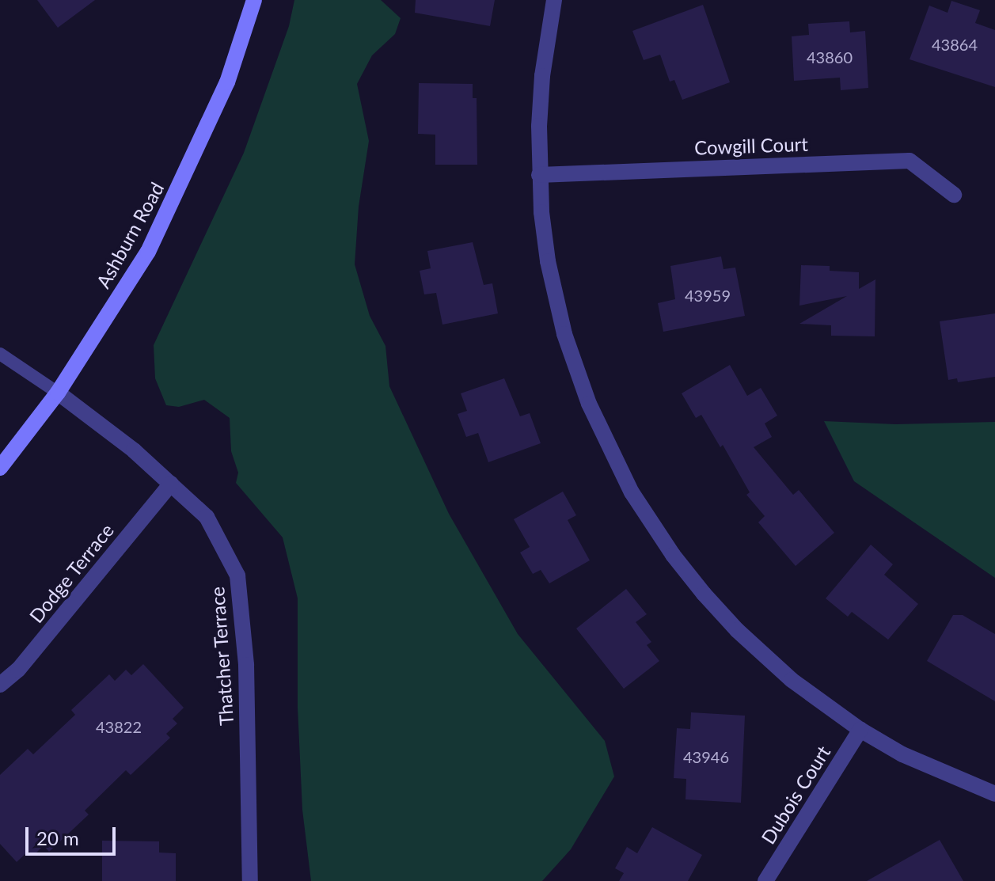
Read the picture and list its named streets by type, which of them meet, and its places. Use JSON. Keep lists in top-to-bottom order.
{
  "streets": {
    "main road": ["Ashburn Road"],
    "street": [
      "Cowgill Court",
      "Dodge Terrace",
      "Thatcher Terrace",
      "Dubois Court"
    ]
  },
  "crossings": [
    ["Ashburn Road", "Thatcher Terrace"],
    ["Dodge Terrace", "Thatcher Terrace"]
  ],
  "house_numbers": [
    "43864",
    "43860",
    "43959",
    "43822",
    "43946"
  ],
  "scale_bar": "20 m"
}
